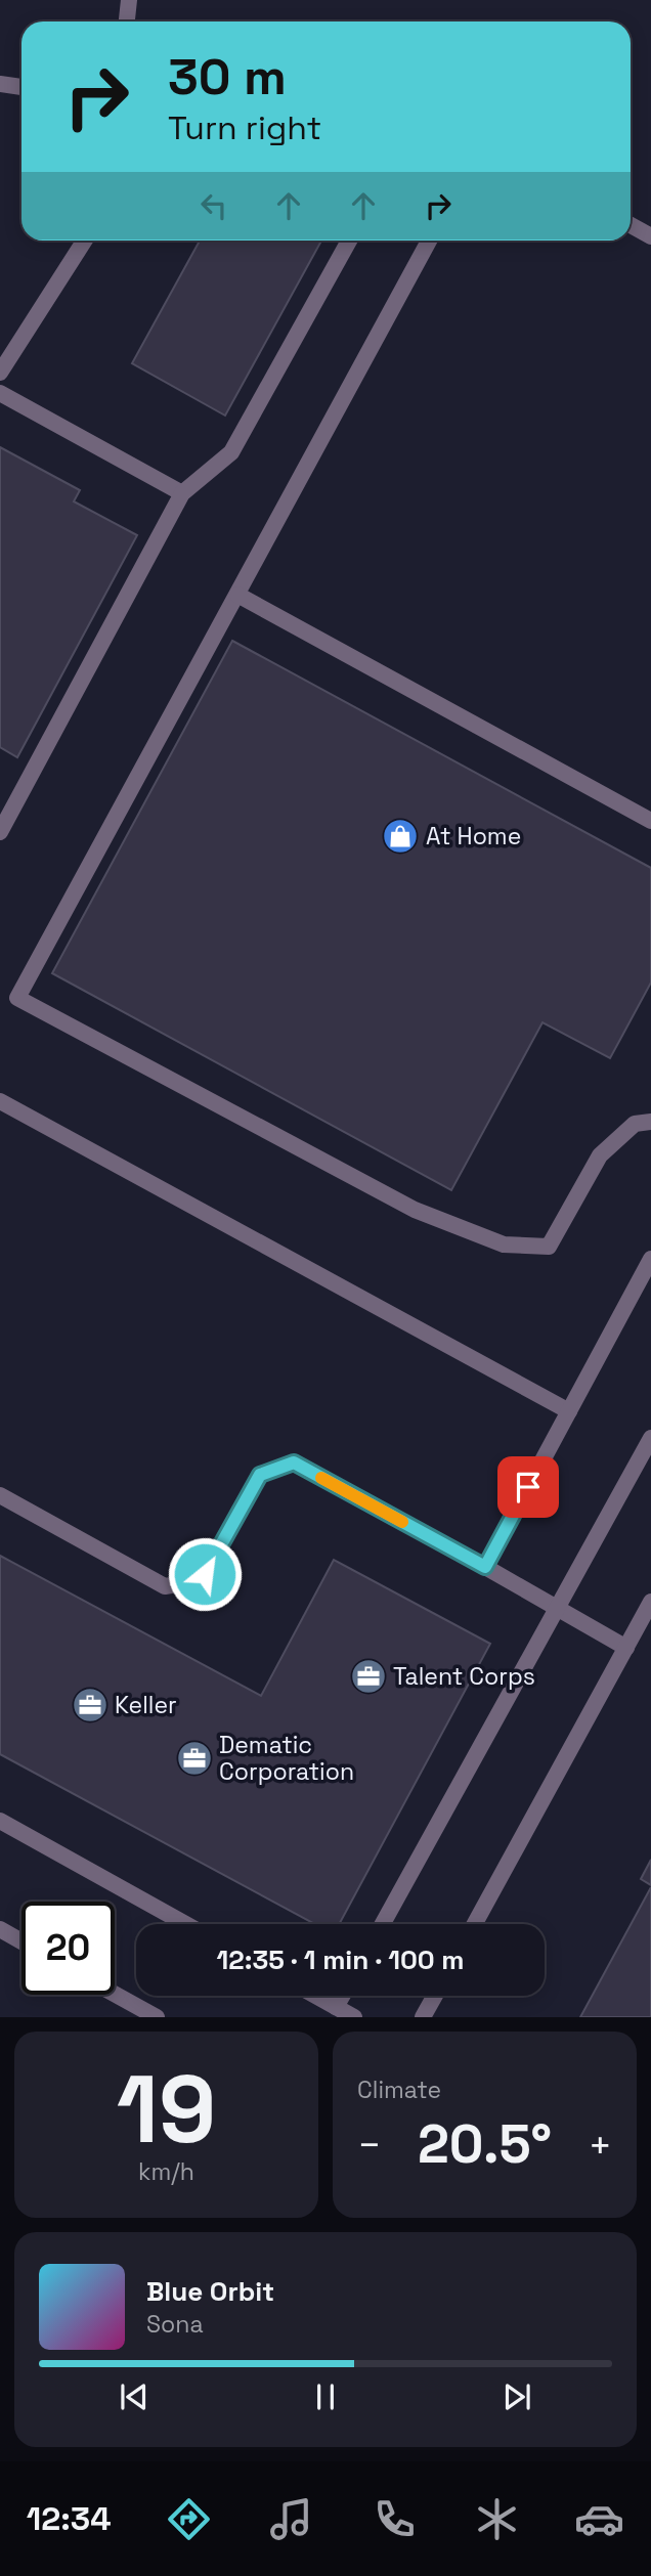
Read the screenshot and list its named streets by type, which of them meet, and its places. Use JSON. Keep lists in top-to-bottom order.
{
  "places": {
    "shop": ["At Home"],
    "office": ["Talent Corps", "Keller", "Dematic Corporation"]
  },
  "page": {
    "turn": ["30 m", "Turn right"],
    "limit": "20",
    "trip": "12:35 · 1 min · 100 m",
    "tile": [
      ["19", "km/h"],
      "Climate"
    ],
    "heat": ["−", "20.5°", "+"],
    "song": ["Blue Orbit", "Sona"],
    "tabs": "12:34"
  }
}
